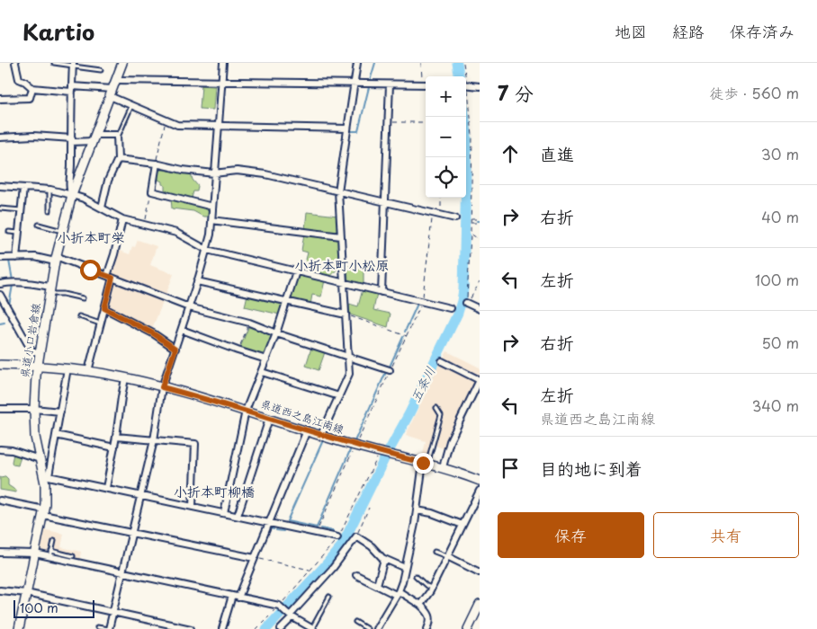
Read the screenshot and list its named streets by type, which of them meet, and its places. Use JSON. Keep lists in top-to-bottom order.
{
  "streets": {
    "main road": ["県道小口岩倉線", "県道西之島江南線"]
  },
  "crossings": [
    ["県道小口岩倉線", "県道西之島江南線"]
  ],
  "districts": ["小折本町栄", "小折本町小松原", "小折本町柳橋"],
  "water": ["五条川"],
  "scale_bar": "100 m",
  "page": {
    "header": "Kartio",
    "nav": ["地図", "経路", "保存済み"],
    "heading": ["7 分", "徒歩 · 560 m"],
    "map_buttons": ["+", "−"],
    "list": [
      ["直進", "30 m"],
      ["右折", "40 m"],
      ["左折", "100 m"],
      ["右折", "50 m"],
      ["左折", "県道西之島江南線", "340 m"],
      "目的地に到着"
    ],
    "buttons": ["保存", "共有"],
    "scale": "100 m"
  }
}
